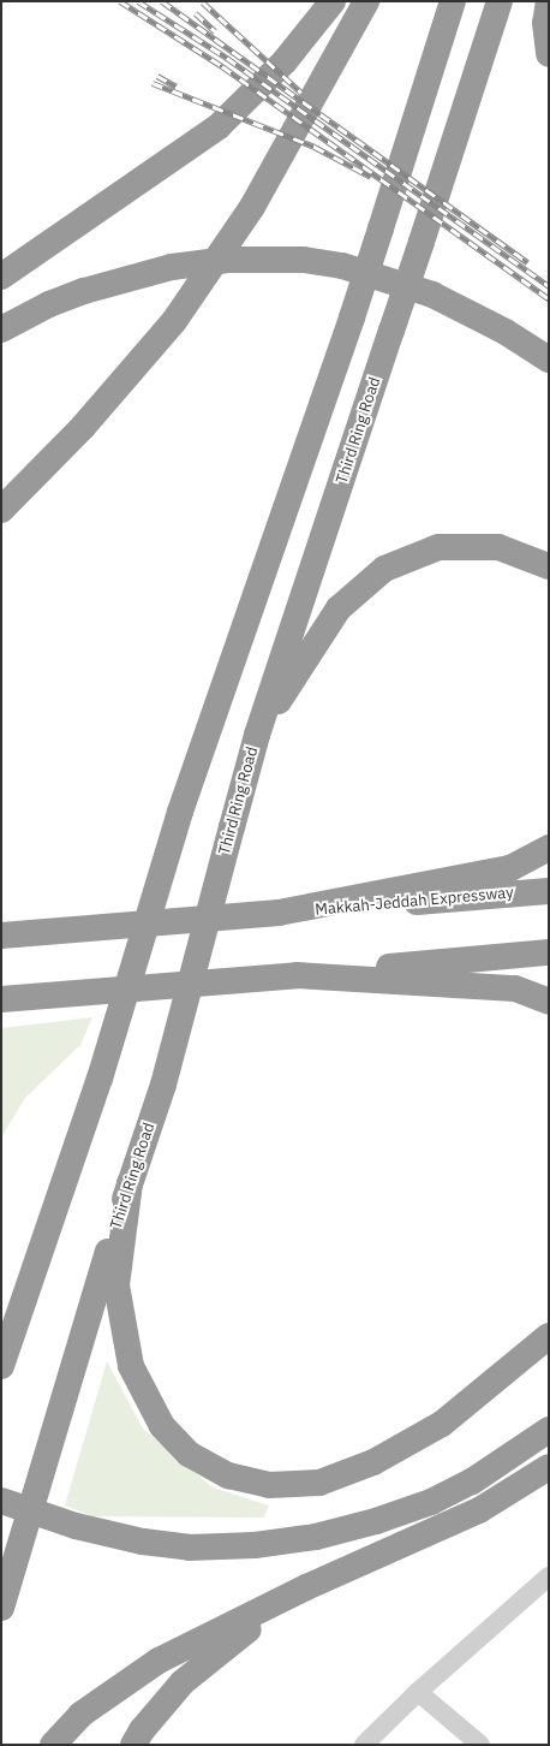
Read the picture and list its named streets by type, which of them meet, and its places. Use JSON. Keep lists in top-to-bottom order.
{
  "streets": {
    "highway": ["Third Ring Road", "Makkah-Jeddah Expressway"]
  }
}
